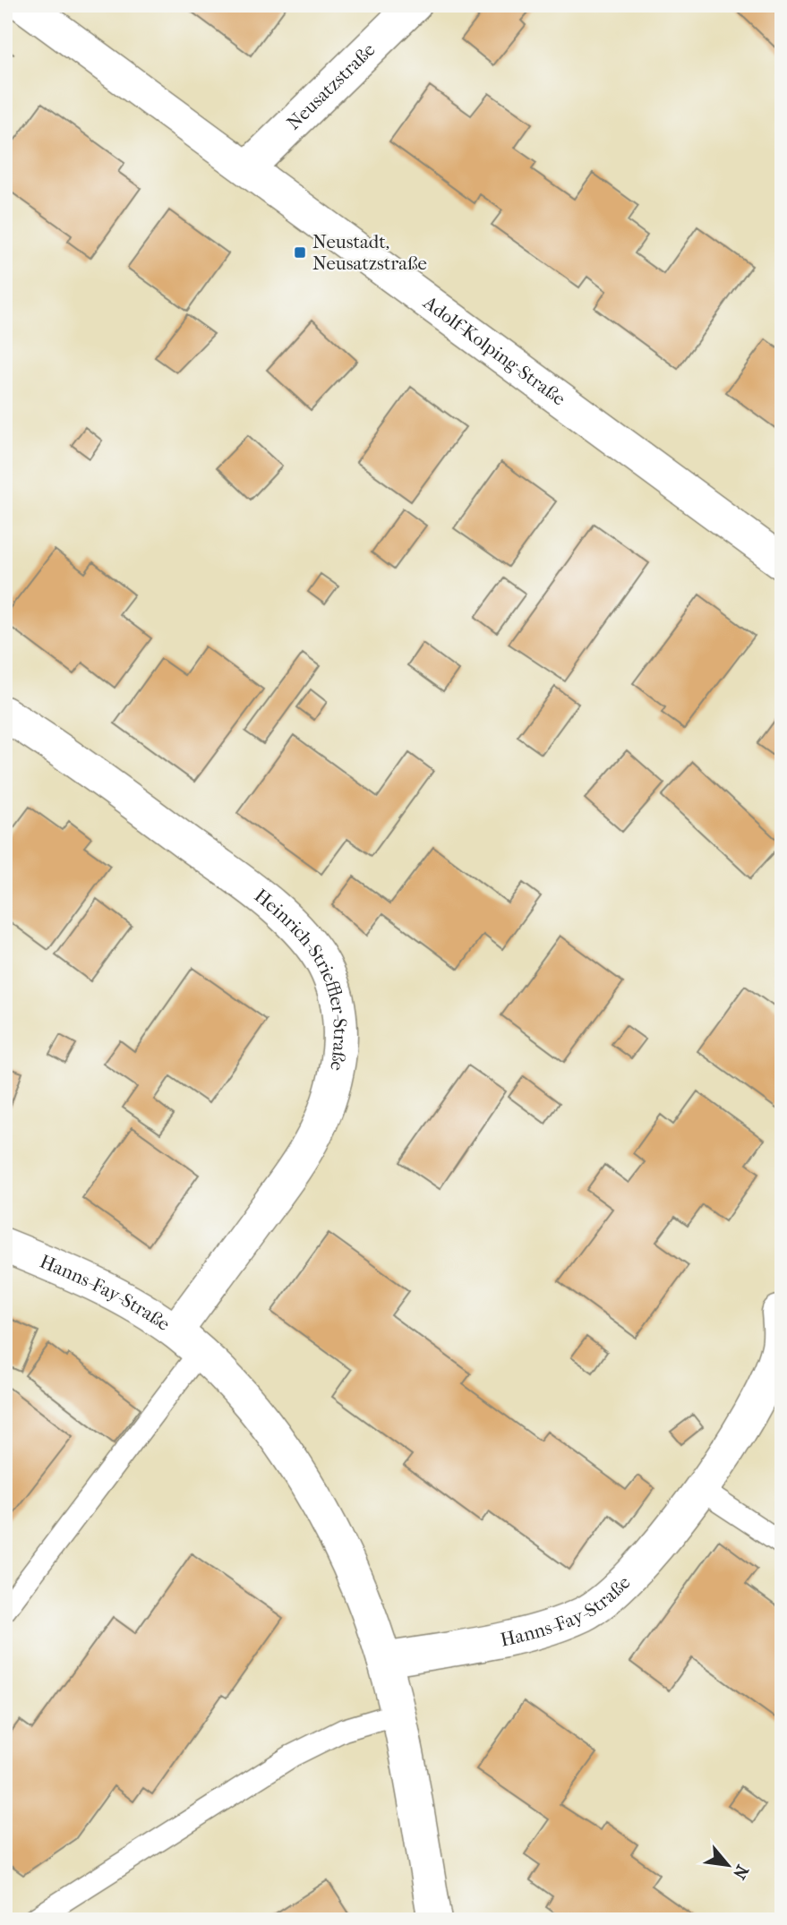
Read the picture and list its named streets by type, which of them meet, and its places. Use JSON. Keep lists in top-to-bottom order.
{
  "streets": {
    "street": [
      "Neusatzstraße",
      "Adolf-Kolping-Straße",
      "Heinrich-Strieffler-Straße",
      "Hanns-Fay-Straße"
    ]
  },
  "crossings": [
    ["Neusatzstraße", "Adolf-Kolping-Straße"],
    ["Heinrich-Strieffler-Straße", "Hanns-Fay-Straße"]
  ],
  "places": {
    "transit": ["Neustadt, Neusatzstraße"]
  },
  "north": "bottom right"
}
